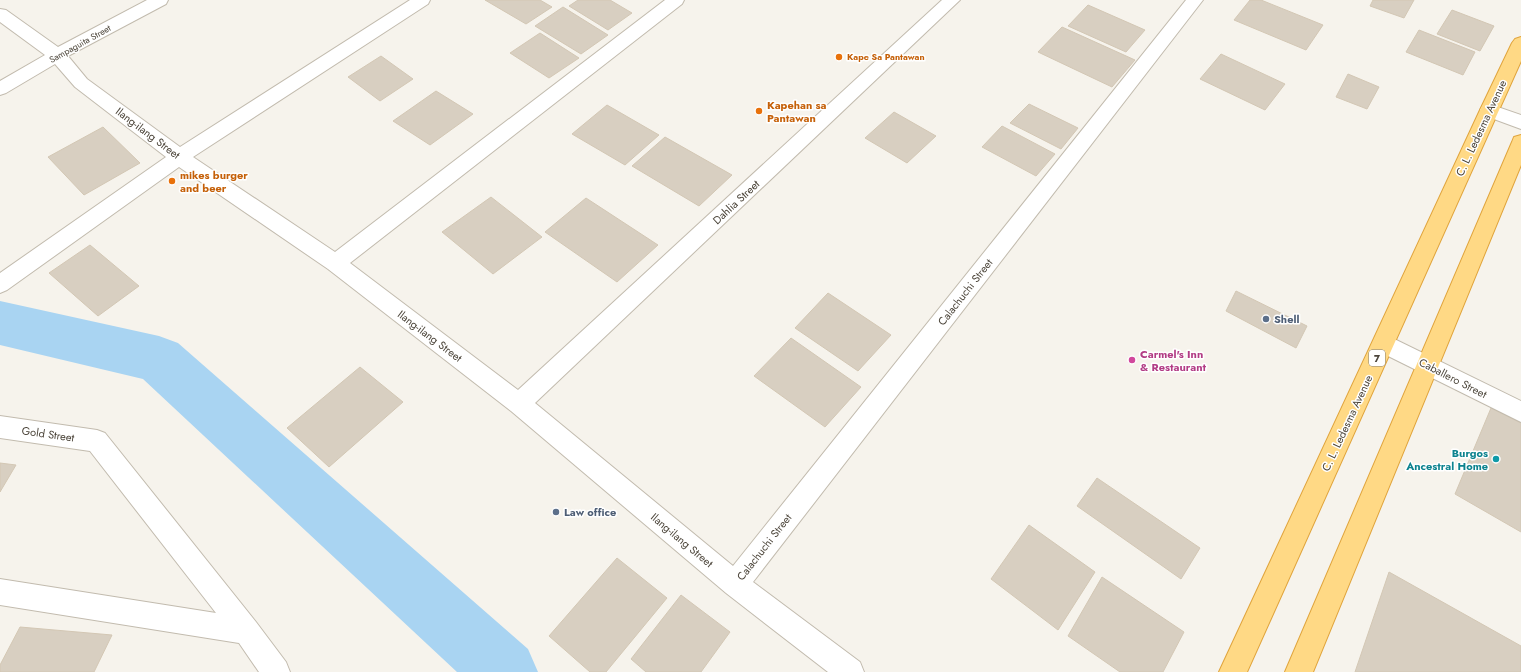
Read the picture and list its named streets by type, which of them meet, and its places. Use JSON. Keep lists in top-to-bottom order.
{
  "streets": {
    "highway": ["C. L. Ledesma Avenue", "7"],
    "street": [
      "Sampaguita Street",
      "Ilang-ilang Street",
      "Dahlia Street",
      "Calachuchi Street",
      "Caballero Street",
      "Gold Street"
    ]
  },
  "crossings": [
    ["Sampaguita Street", "Ilang-ilang Street"],
    ["C. L. Ledesma Avenue", "Caballero Street"],
    ["Ilang-ilang Street", "Dahlia Street"],
    ["Ilang-ilang Street", "Calachuchi Street"]
  ],
  "places": [
    "Kape Sa Pantawan",
    "Kapehan sa Pantawan",
    "mikes burger and beer",
    "Shell",
    "Carmel's Inn & Restaurant",
    "Burgos Ancestral Home",
    "Law office"
  ]
}
